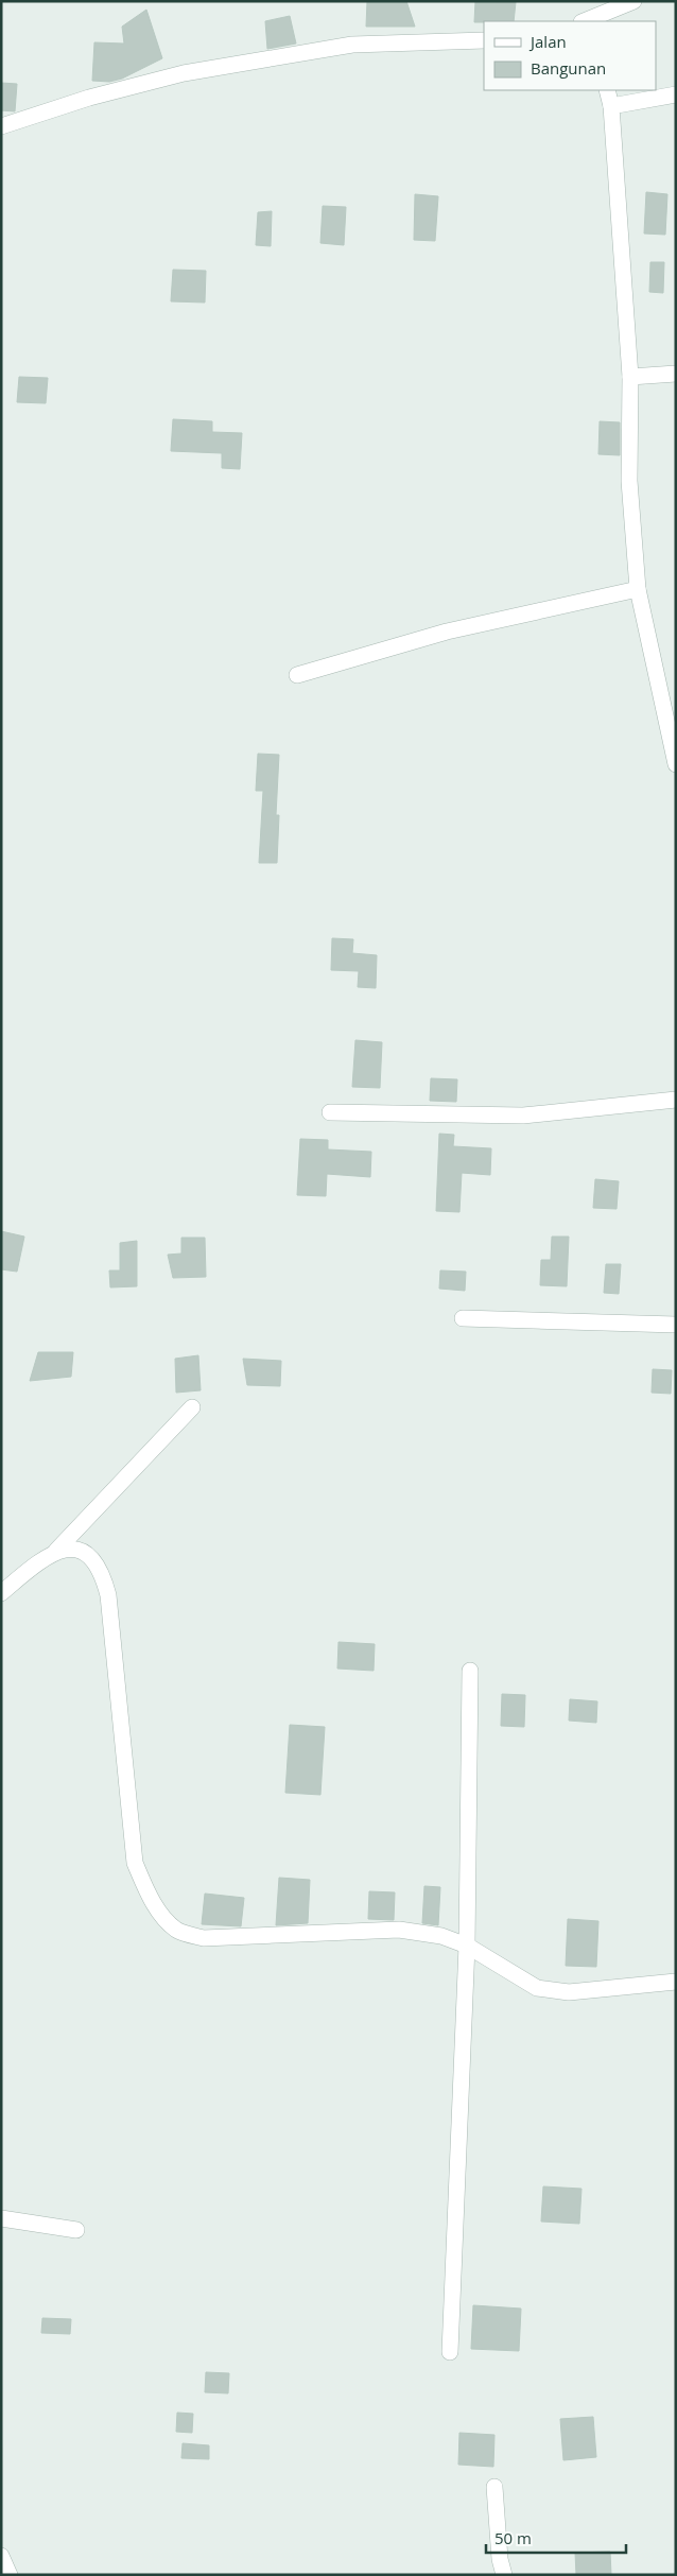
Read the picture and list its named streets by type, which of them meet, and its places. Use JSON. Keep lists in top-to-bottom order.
{
  "legend": ["Jalan", "Bangunan"],
  "scale_bar": "50 m"
}
